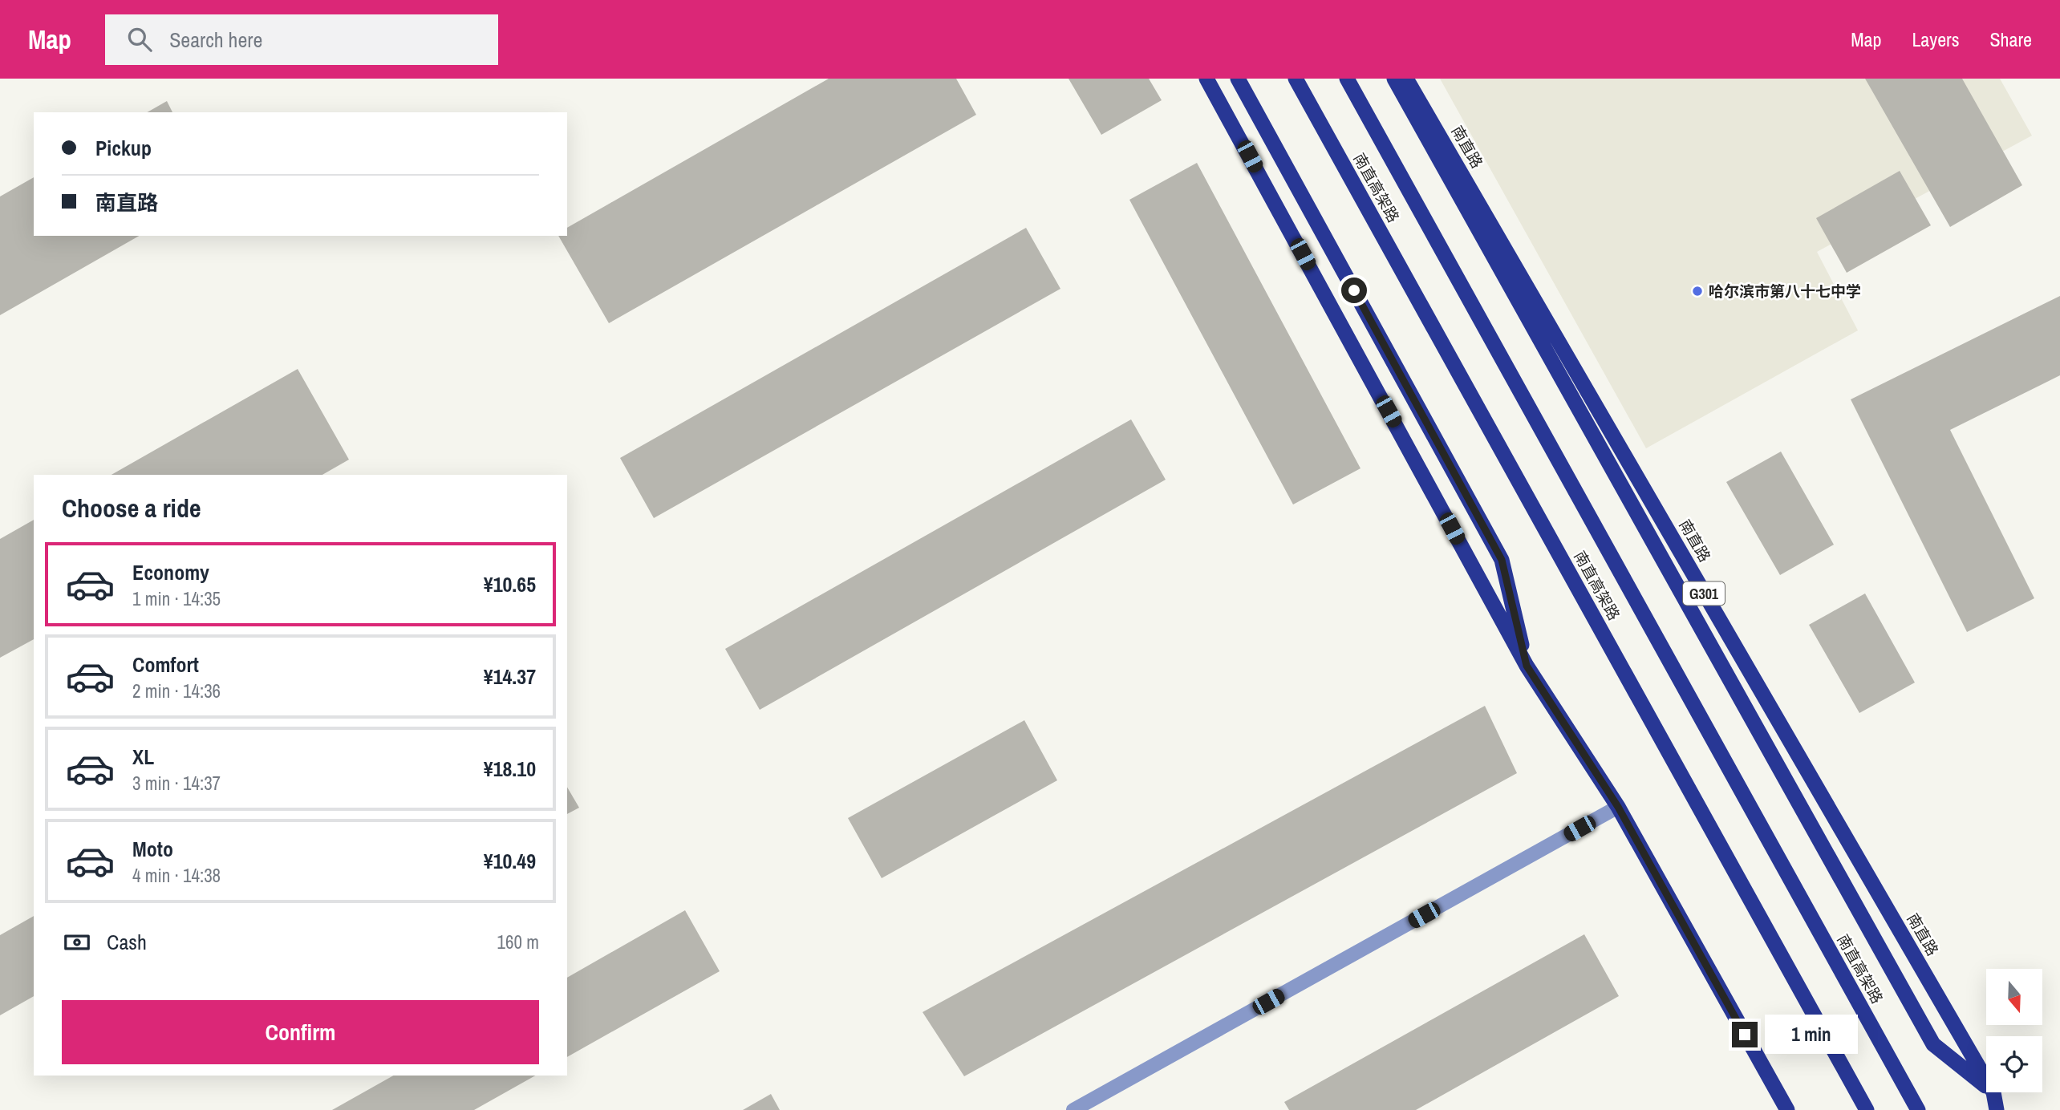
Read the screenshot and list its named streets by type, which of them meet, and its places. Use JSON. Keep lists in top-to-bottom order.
{
  "streets": {
    "highway": ["南直路", "南直高架路", "G301"]
  },
  "places": ["哈尔滨市第八十七中学"],
  "north": "bottom",
  "page": {
    "header": "Map",
    "search": "Search here",
    "nav": ["Map", "Layers", "Share"],
    "banner": ["Pickup", "南直路"],
    "heading": "Choose a ride",
    "list": [
      {
        "name": "Economy",
        "note": "1 min · 14:35",
        "value": "¥10.65"
      },
      {
        "name": "Comfort",
        "note": "2 min · 14:36",
        "value": "¥14.37"
      },
      {
        "name": "XL",
        "note": "3 min · 14:37",
        "value": "¥18.10"
      },
      {
        "name": "Moto",
        "note": "4 min · 14:38",
        "value": "¥10.49"
      }
    ],
    "pay": ["Cash", "160 m"],
    "buttons": "Confirm",
    "bubble": "1 min"
  }
}
